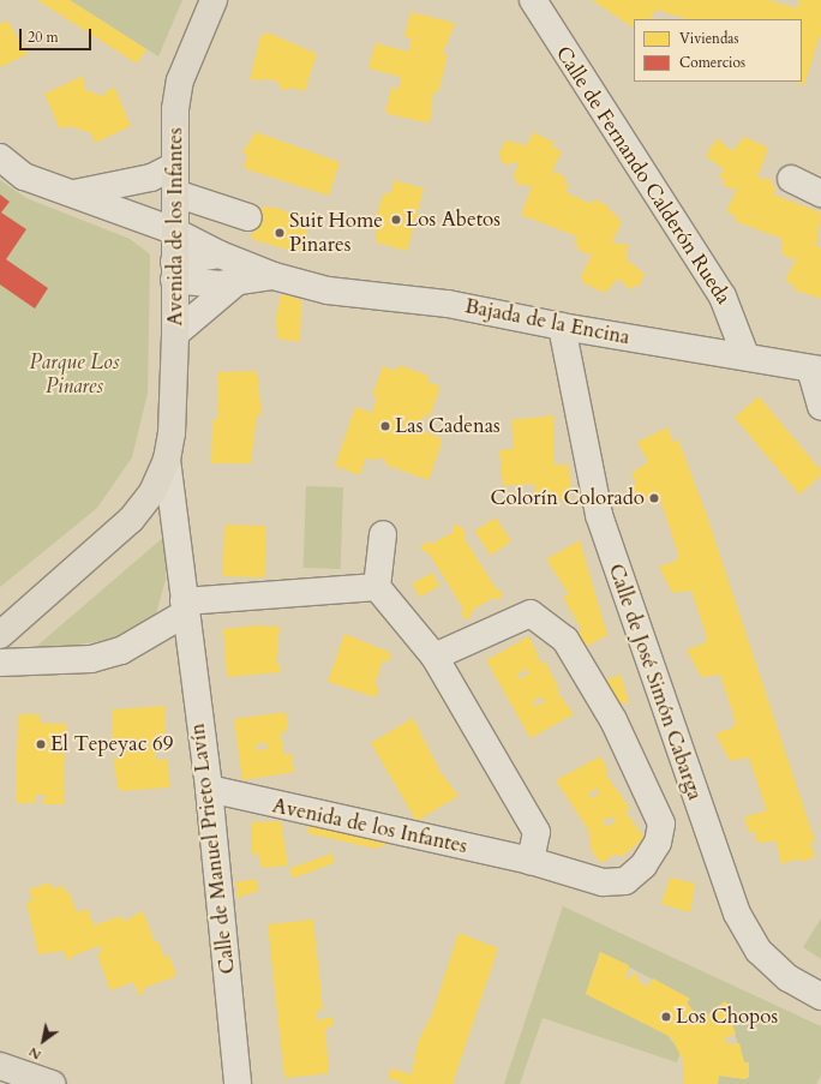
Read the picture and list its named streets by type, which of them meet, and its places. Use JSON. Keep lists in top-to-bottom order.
{
  "streets": {
    "main road": ["Avenida de los Infantes"],
    "street": [
      "Calle de Fernando Calderón Rueda",
      "Bajada de la Encina",
      "Calle de José Simón Cabarga",
      "Calle de Manuel Prieto Lavín"
    ]
  },
  "crossings": [
    ["Calle de Fernando Calderón Rueda", "Bajada de la Encina"],
    ["Avenida de los Infantes", "Bajada de la Encina"],
    ["Avenida de los Infantes", "Calle de Manuel Prieto Lavín"],
    ["Bajada de la Encina", "Calle de José Simón Cabarga"]
  ],
  "parks": ["Parque Los Pinares"],
  "places": [
    "Los Abetos",
    "Suit Home Pinares",
    "Las Cadenas",
    "Colorín Colorado",
    "El Tepeyac 69",
    "Los Chopos"
  ],
  "legend": ["Viviendas", "Comercios"],
  "scale_bar": "20 m",
  "north": "bottom left"
}
